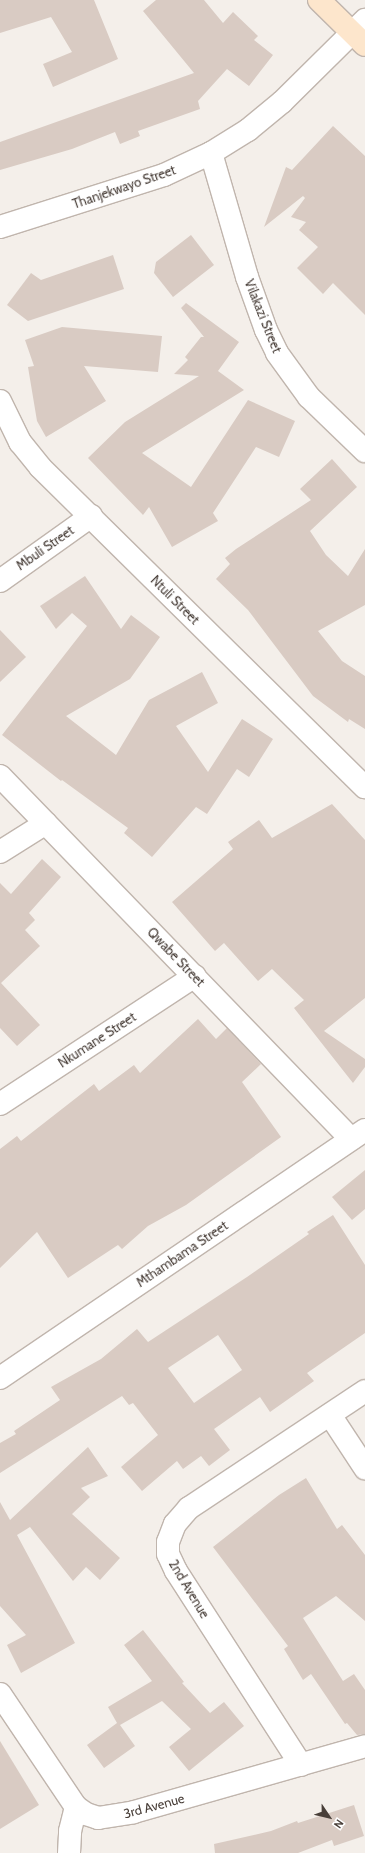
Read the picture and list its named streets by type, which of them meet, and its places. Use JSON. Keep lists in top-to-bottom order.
{
  "streets": {
    "street": [
      "Thanjekwayo Street",
      "Vilakazi Street",
      "Mbuli Street",
      "Ntuli Street",
      "Qwabe Street",
      "Nkumane Street",
      "Mthambama Street",
      "2nd Avenue",
      "3rd Avenue"
    ]
  },
  "crossings": [
    ["Thanjekwayo Street", "Vilakazi Street"],
    ["Mbuli Street", "Ntuli Street"],
    ["Qwabe Street", "Nkumane Street"],
    ["Qwabe Street", "Mthambama Street"],
    ["2nd Avenue", "3rd Avenue"]
  ],
  "north": "bottom right"
}
